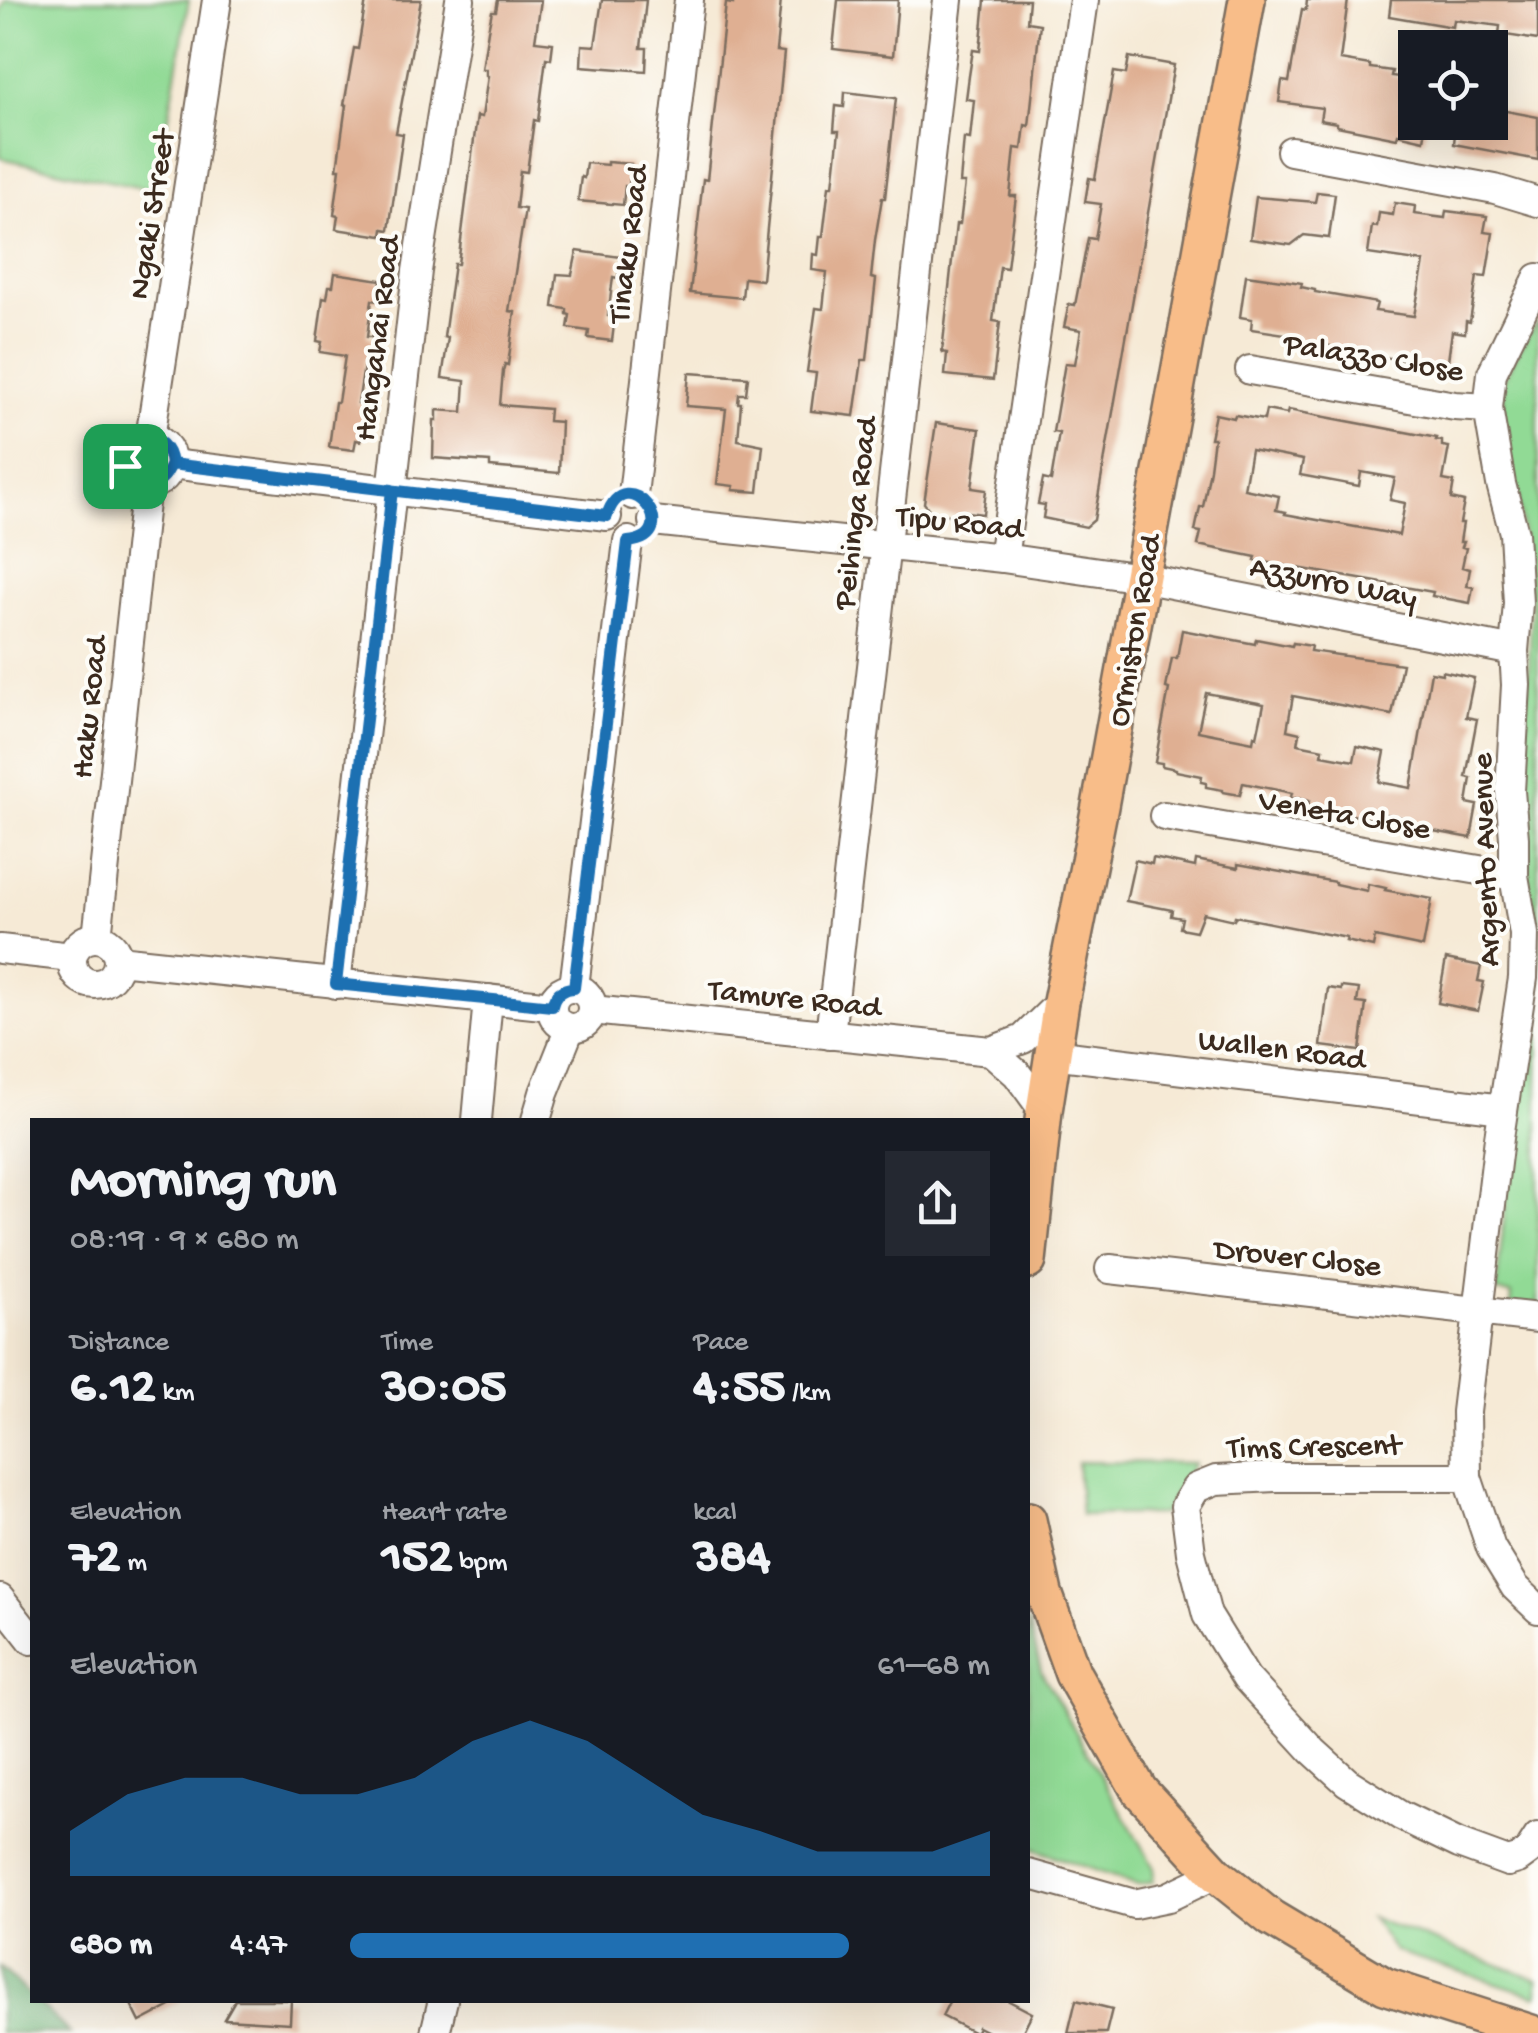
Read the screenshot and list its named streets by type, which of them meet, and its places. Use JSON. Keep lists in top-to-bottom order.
{
  "streets": {
    "main road": ["Ormiston Road"],
    "street": [
      "Ngaki Street",
      "Tinaku Road",
      "Hangahai Road",
      "Palazzo Close",
      "Peihinga Road",
      "Tipu Road",
      "Azzurro Way",
      "Haku Road",
      "Veneta Close",
      "Argento Avenue",
      "Tamure Road",
      "Wallen Road",
      "Drover Close",
      "Tims Crescent"
    ]
  },
  "crossings": [
    ["Ngaki Street", "Haku Road"],
    ["Tinaku Road", "Tipu Road"],
    ["Palazzo Close", "Argento Avenue"],
    ["Peihinga Road", "Tipu Road"],
    ["Peihinga Road", "Tamure Road"],
    ["Tipu Road", "Azzurro Way"],
    ["Tipu Road", "Ormiston Road"],
    ["Azzurro Way", "Ormiston Road"],
    ["Azzurro Way", "Argento Avenue"],
    ["Ormiston Road", "Wallen Road"],
    ["Veneta Close", "Argento Avenue"],
    ["Argento Avenue", "Wallen Road"],
    ["Argento Avenue", "Drover Close"],
    ["Argento Avenue", "Tims Crescent"]
  ],
  "page": {
    "heading": ["Morning run", "08:19 · 9 × 680 m"],
    "stats": [
      ["Distance", "6.12 km"],
      ["Time", "30:05"],
      ["Pace", "4:55 /km"],
      ["Elevation", "72 m"],
      ["Heart rate", "152 bpm"],
      ["kcal", "384"]
    ],
    "chart": ["Elevation", "61–68 m"],
    "list": [
      {
        "name": "680 m",
        "note": "4:47"
      }
    ]
  }
}
